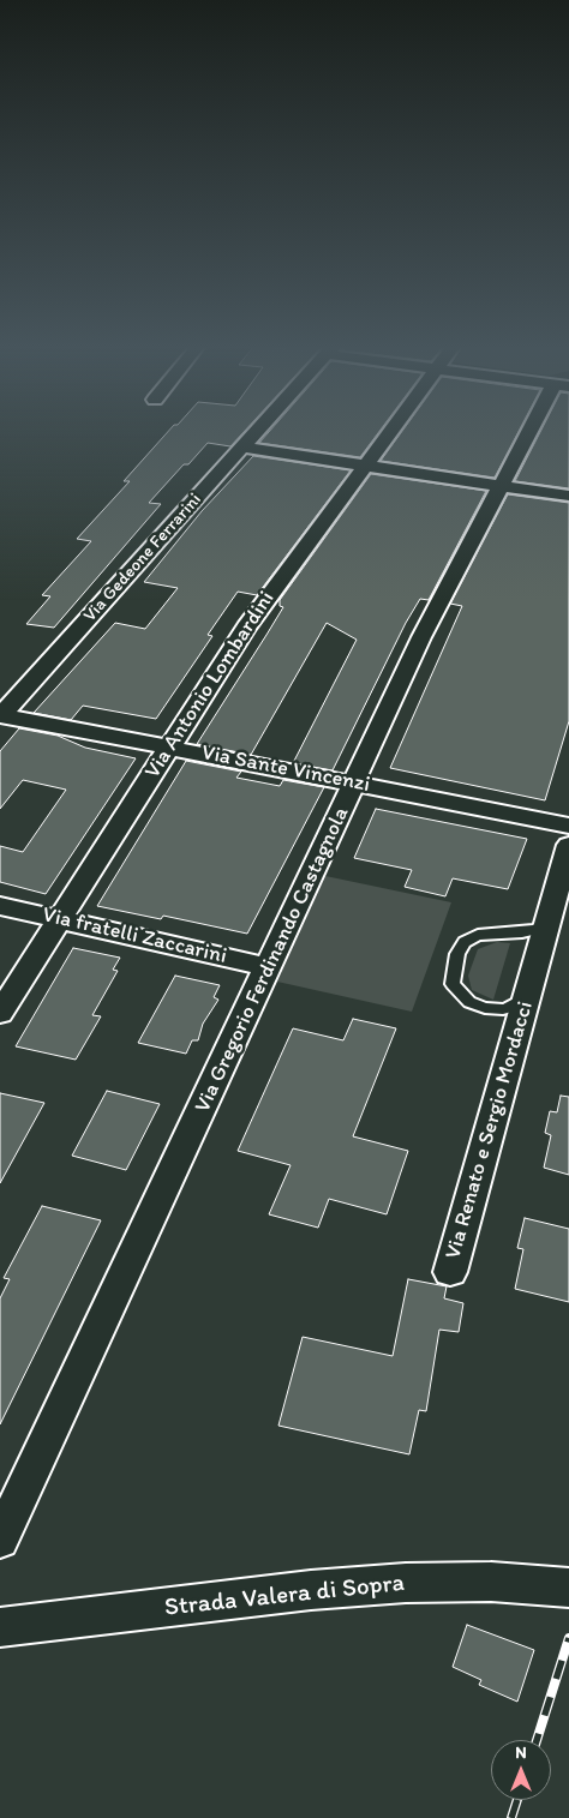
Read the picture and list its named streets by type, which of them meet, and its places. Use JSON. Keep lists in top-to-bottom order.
{
  "streets": {
    "street": [
      "Via Gedeone Ferrarini",
      "Via Antonio Lombardini",
      "Via Sante Vincenzi",
      "Via fratelli Zaccarini",
      "Via Gregorio Ferdinando Castagnola",
      "Via Renato e Sergio Mordacci",
      "Strada Valera di Sopra"
    ]
  },
  "crossings": [
    ["Via Gedeone Ferrarini", "Via Sante Vincenzi"],
    ["Via Antonio Lombardini", "Via Sante Vincenzi"],
    ["Via Antonio Lombardini", "Via fratelli Zaccarini"],
    ["Via Sante Vincenzi", "Via Gregorio Ferdinando Castagnola"],
    ["Via fratelli Zaccarini", "Via Gregorio Ferdinando Castagnola"]
  ],
  "north": "top"
}
